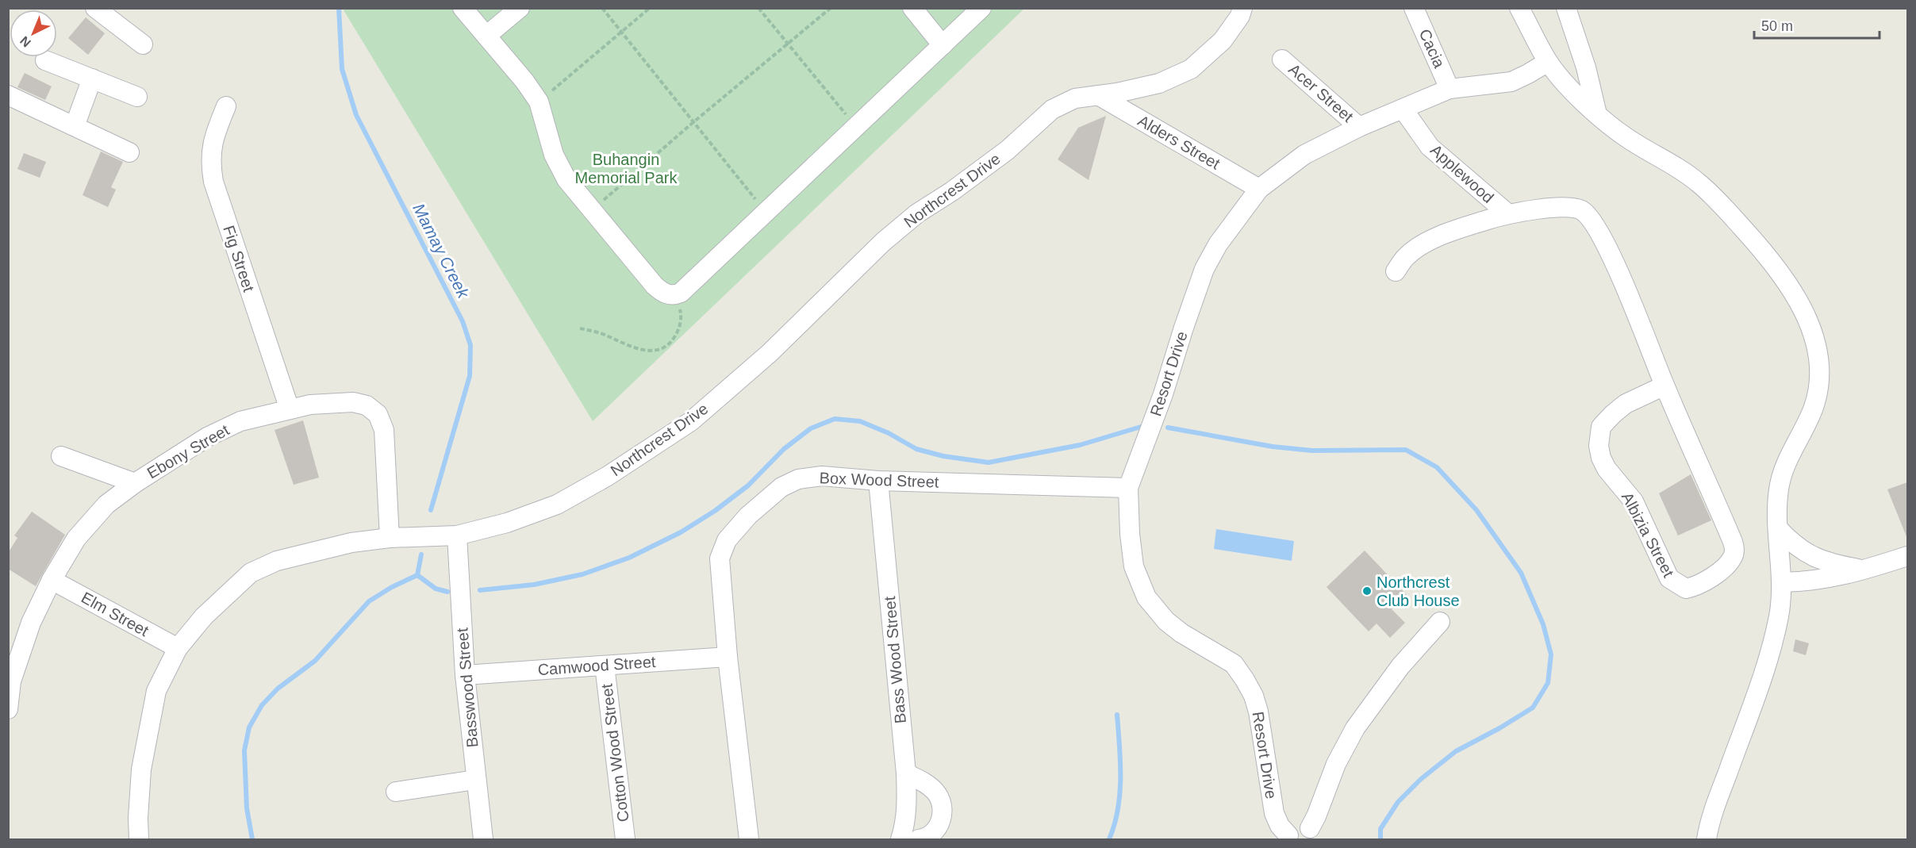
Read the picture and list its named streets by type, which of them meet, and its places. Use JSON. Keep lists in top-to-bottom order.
{
  "streets": {
    "street": [
      "Cacia",
      "Acer Street",
      "Alders Street",
      "Applewood",
      "Northcrest Drive",
      "Fig Street",
      "Resort Drive",
      "Ebony Street",
      "Box Wood Street",
      "Albizia Street",
      "Elm Street",
      "Bass Wood Street",
      "Camwood Street",
      "Basswood Street",
      "Cotton Wood Street"
    ]
  },
  "crossings": [
    ["Cacia", "Resort Drive"],
    ["Acer Street", "Resort Drive"],
    ["Alders Street", "Northcrest Drive"],
    ["Alders Street", "Resort Drive"],
    ["Applewood", "Resort Drive"],
    ["Applewood", "Albizia Street"],
    ["Northcrest Drive", "Ebony Street"],
    ["Northcrest Drive", "Elm Street"],
    ["Northcrest Drive", "Basswood Street"],
    ["Fig Street", "Ebony Street"],
    ["Resort Drive", "Box Wood Street"],
    ["Ebony Street", "Elm Street"],
    ["Box Wood Street", "Bass Wood Street"],
    ["Box Wood Street", "Camwood Street"],
    ["Camwood Street", "Basswood Street"],
    ["Camwood Street", "Cotton Wood Street"]
  ],
  "water": ["Mamay Creek"],
  "parks": ["Buhangin Memorial Park"],
  "places": ["Northcrest Club House"],
  "scale_bar": "50 m",
  "north": "bottom left"
}
